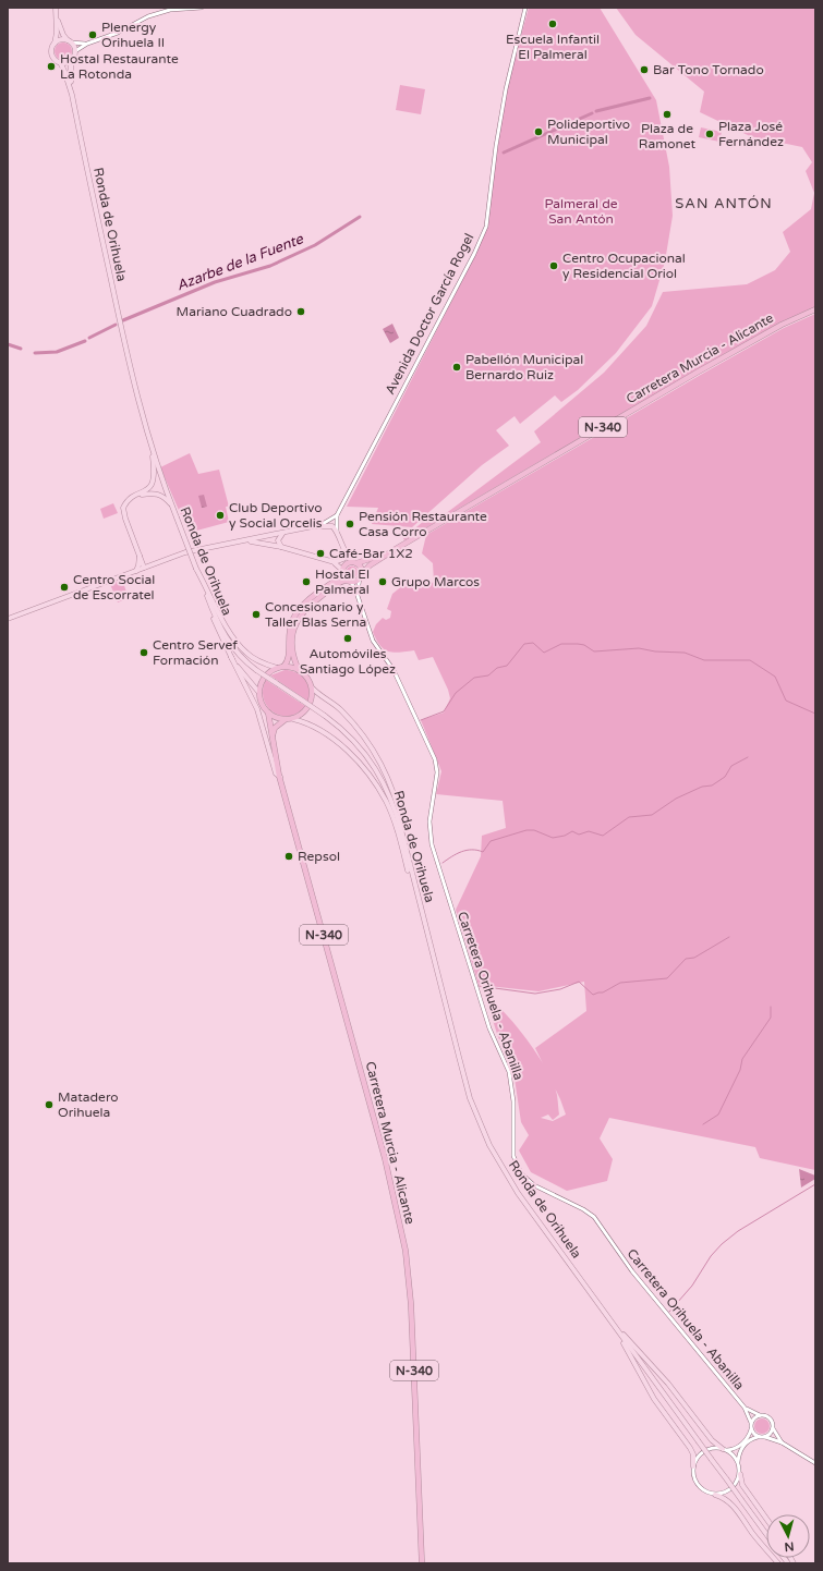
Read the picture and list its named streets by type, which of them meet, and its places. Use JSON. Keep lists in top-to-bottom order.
{
  "streets": {
    "highway": ["Carretera Murcia - Alicante", "N-340"],
    "main road": ["Ronda de Orihuela"],
    "street": ["Avenida Doctor García Rogel", "Carretera Orihuela - Abanilla"]
  },
  "crossings": [
    ["Carretera Murcia - Alicante", "N-340"],
    ["Carretera Murcia - Alicante", "Carretera Orihuela - Abanilla"],
    ["N-340", "Carretera Orihuela - Abanilla"]
  ],
  "districts": ["SAN ANTÓN"],
  "water": ["Azarbe de la Fuente"],
  "parks": ["Palmeral de San Antón"],
  "places": [
    "Escuela Infantil El Palmeral",
    "Plenergy Orihuela II",
    "Hostal Restaurante La Rotonda",
    "Bar Tono Tornado",
    "Plaza de Ramonet",
    "Polideportivo Municipal",
    "Plaza José Fernández",
    "Centro Ocupacional y Residencial Oriol",
    "Mariano Cuadrado",
    "Pabellón Municipal Bernardo Ruiz",
    "Club Deportivo y Social Orcelis",
    "Pensión Restaurante Casa Corro",
    "Café-Bar 1X2",
    "Hostal El Palmeral",
    "Grupo Marcos",
    "Centro Social de Escorratel",
    "Concesionario y Taller Blas Serna",
    "Automóviles Santiago López",
    "Centro Servef Formación",
    "Repsol",
    "Matadero Orihuela"
  ],
  "north": "bottom"
}
